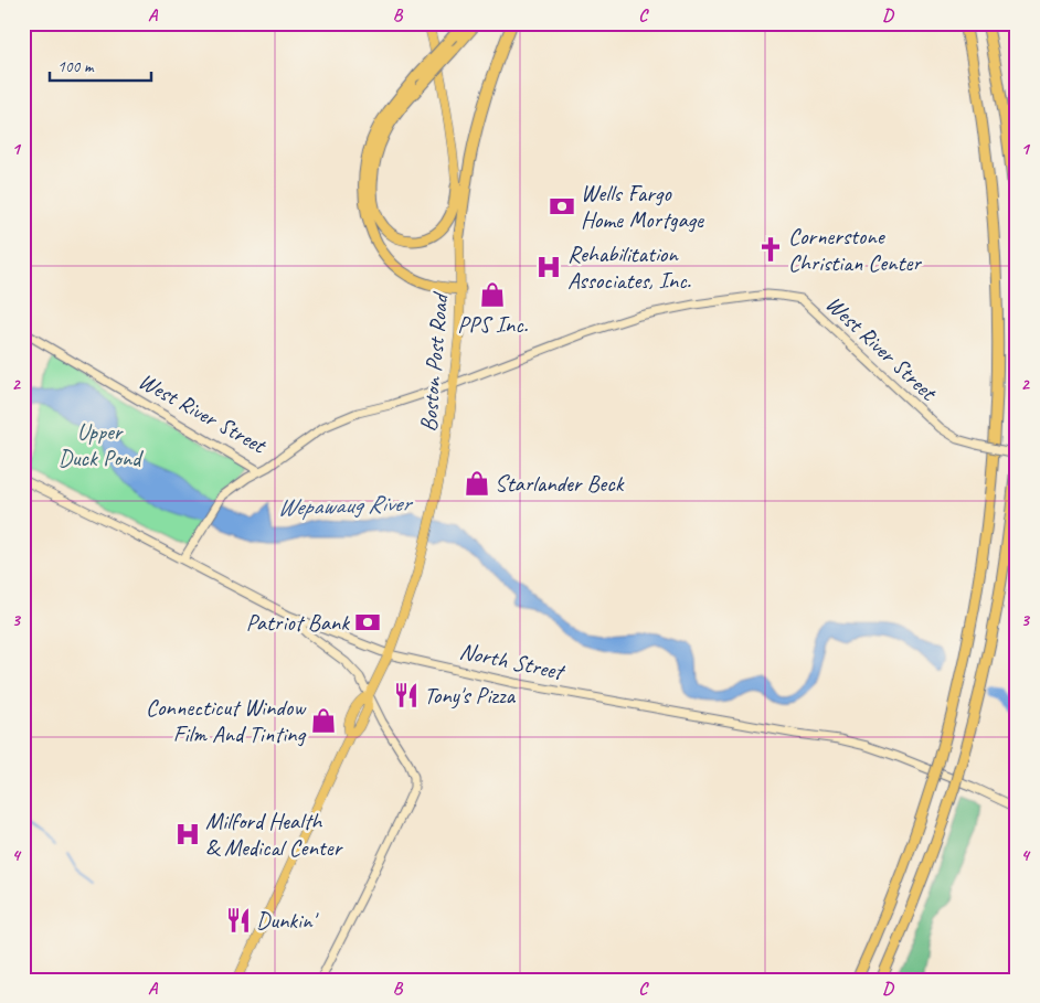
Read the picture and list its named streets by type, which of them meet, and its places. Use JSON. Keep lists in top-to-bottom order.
{
  "streets": {
    "main road": ["West River Street", "Boston Post Road", "North Street"]
  },
  "crossings": [
    ["West River Street", "Boston Post Road"],
    ["Boston Post Road", "North Street"]
  ],
  "water": ["Wepawaug River"],
  "parks": ["Upper Duck Pond"],
  "places": {
    "bank": ["Wells Fargo Home Mortgage", "Patriot Bank"],
    "church": ["Cornerstone Christian Center"],
    "hospital": ["Rehabilitation Associates, Inc.", "Milford Health & Medical Center"],
    "shop": ["PPS Inc.", "Starlander Beck", "Connecticut Window Film And Tinting"],
    "restaurant": ["Tony's Pizza", "Dunkin'"]
  },
  "scale_bar": "100 m",
  "grid": {
    "columns": [
      "A",
      "B",
      "C",
      "D"
    ],
    "rows": [
      "1",
      "2",
      "3",
      "4"
    ]
  }
}
